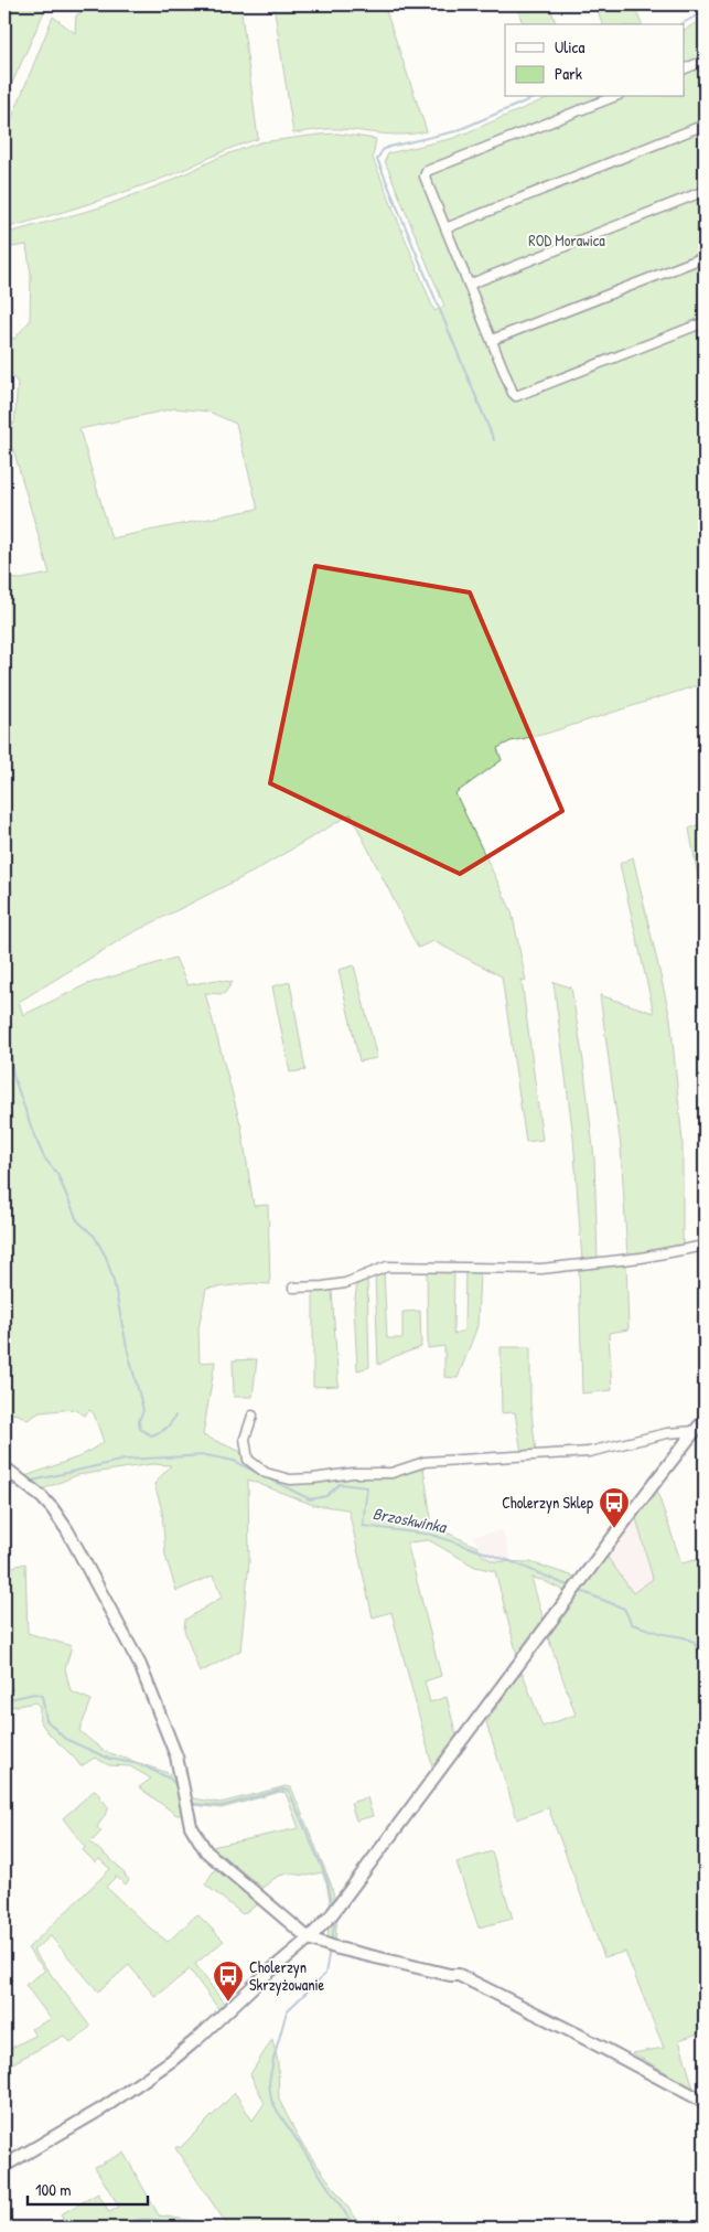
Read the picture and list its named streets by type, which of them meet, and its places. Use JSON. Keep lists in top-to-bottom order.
{
  "water": ["Brzoskwinka"],
  "parks": ["ROD Morawica"],
  "places": {
    "bus stop": ["Cholerzyn Sklep", "Cholerzyn Skrzyżowanie"]
  },
  "legend": ["Ulica", "Park"],
  "scale_bar": "100 m"
}
